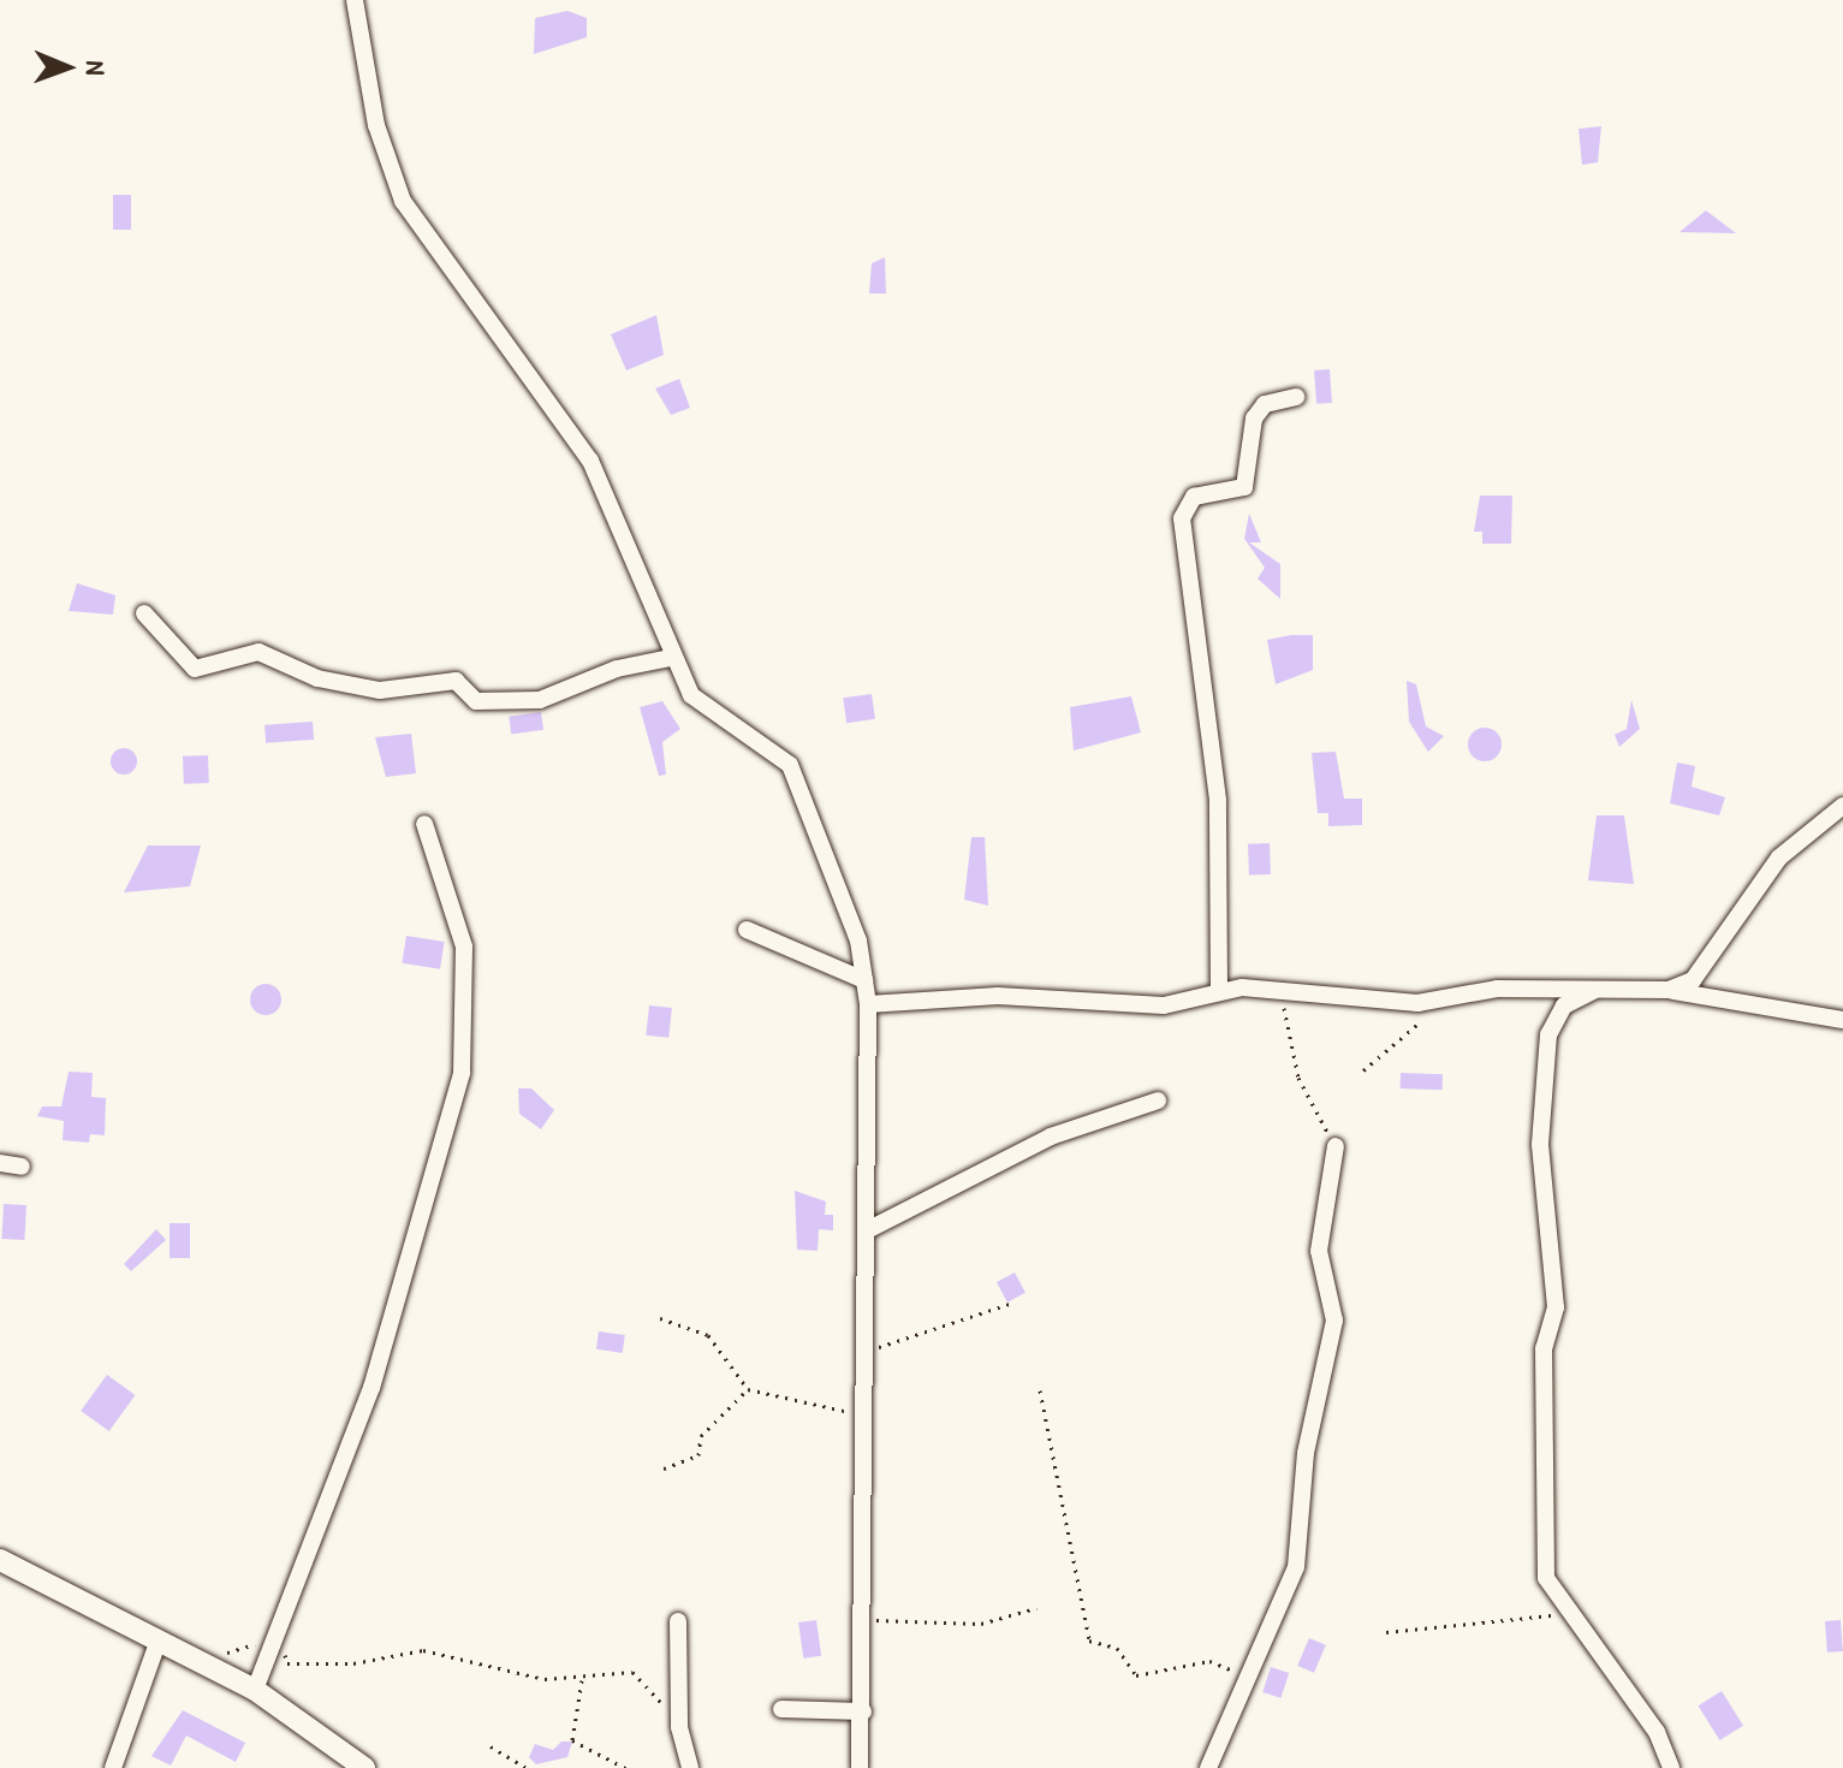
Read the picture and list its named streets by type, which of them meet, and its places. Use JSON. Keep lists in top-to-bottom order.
{
  "north": "right"
}
